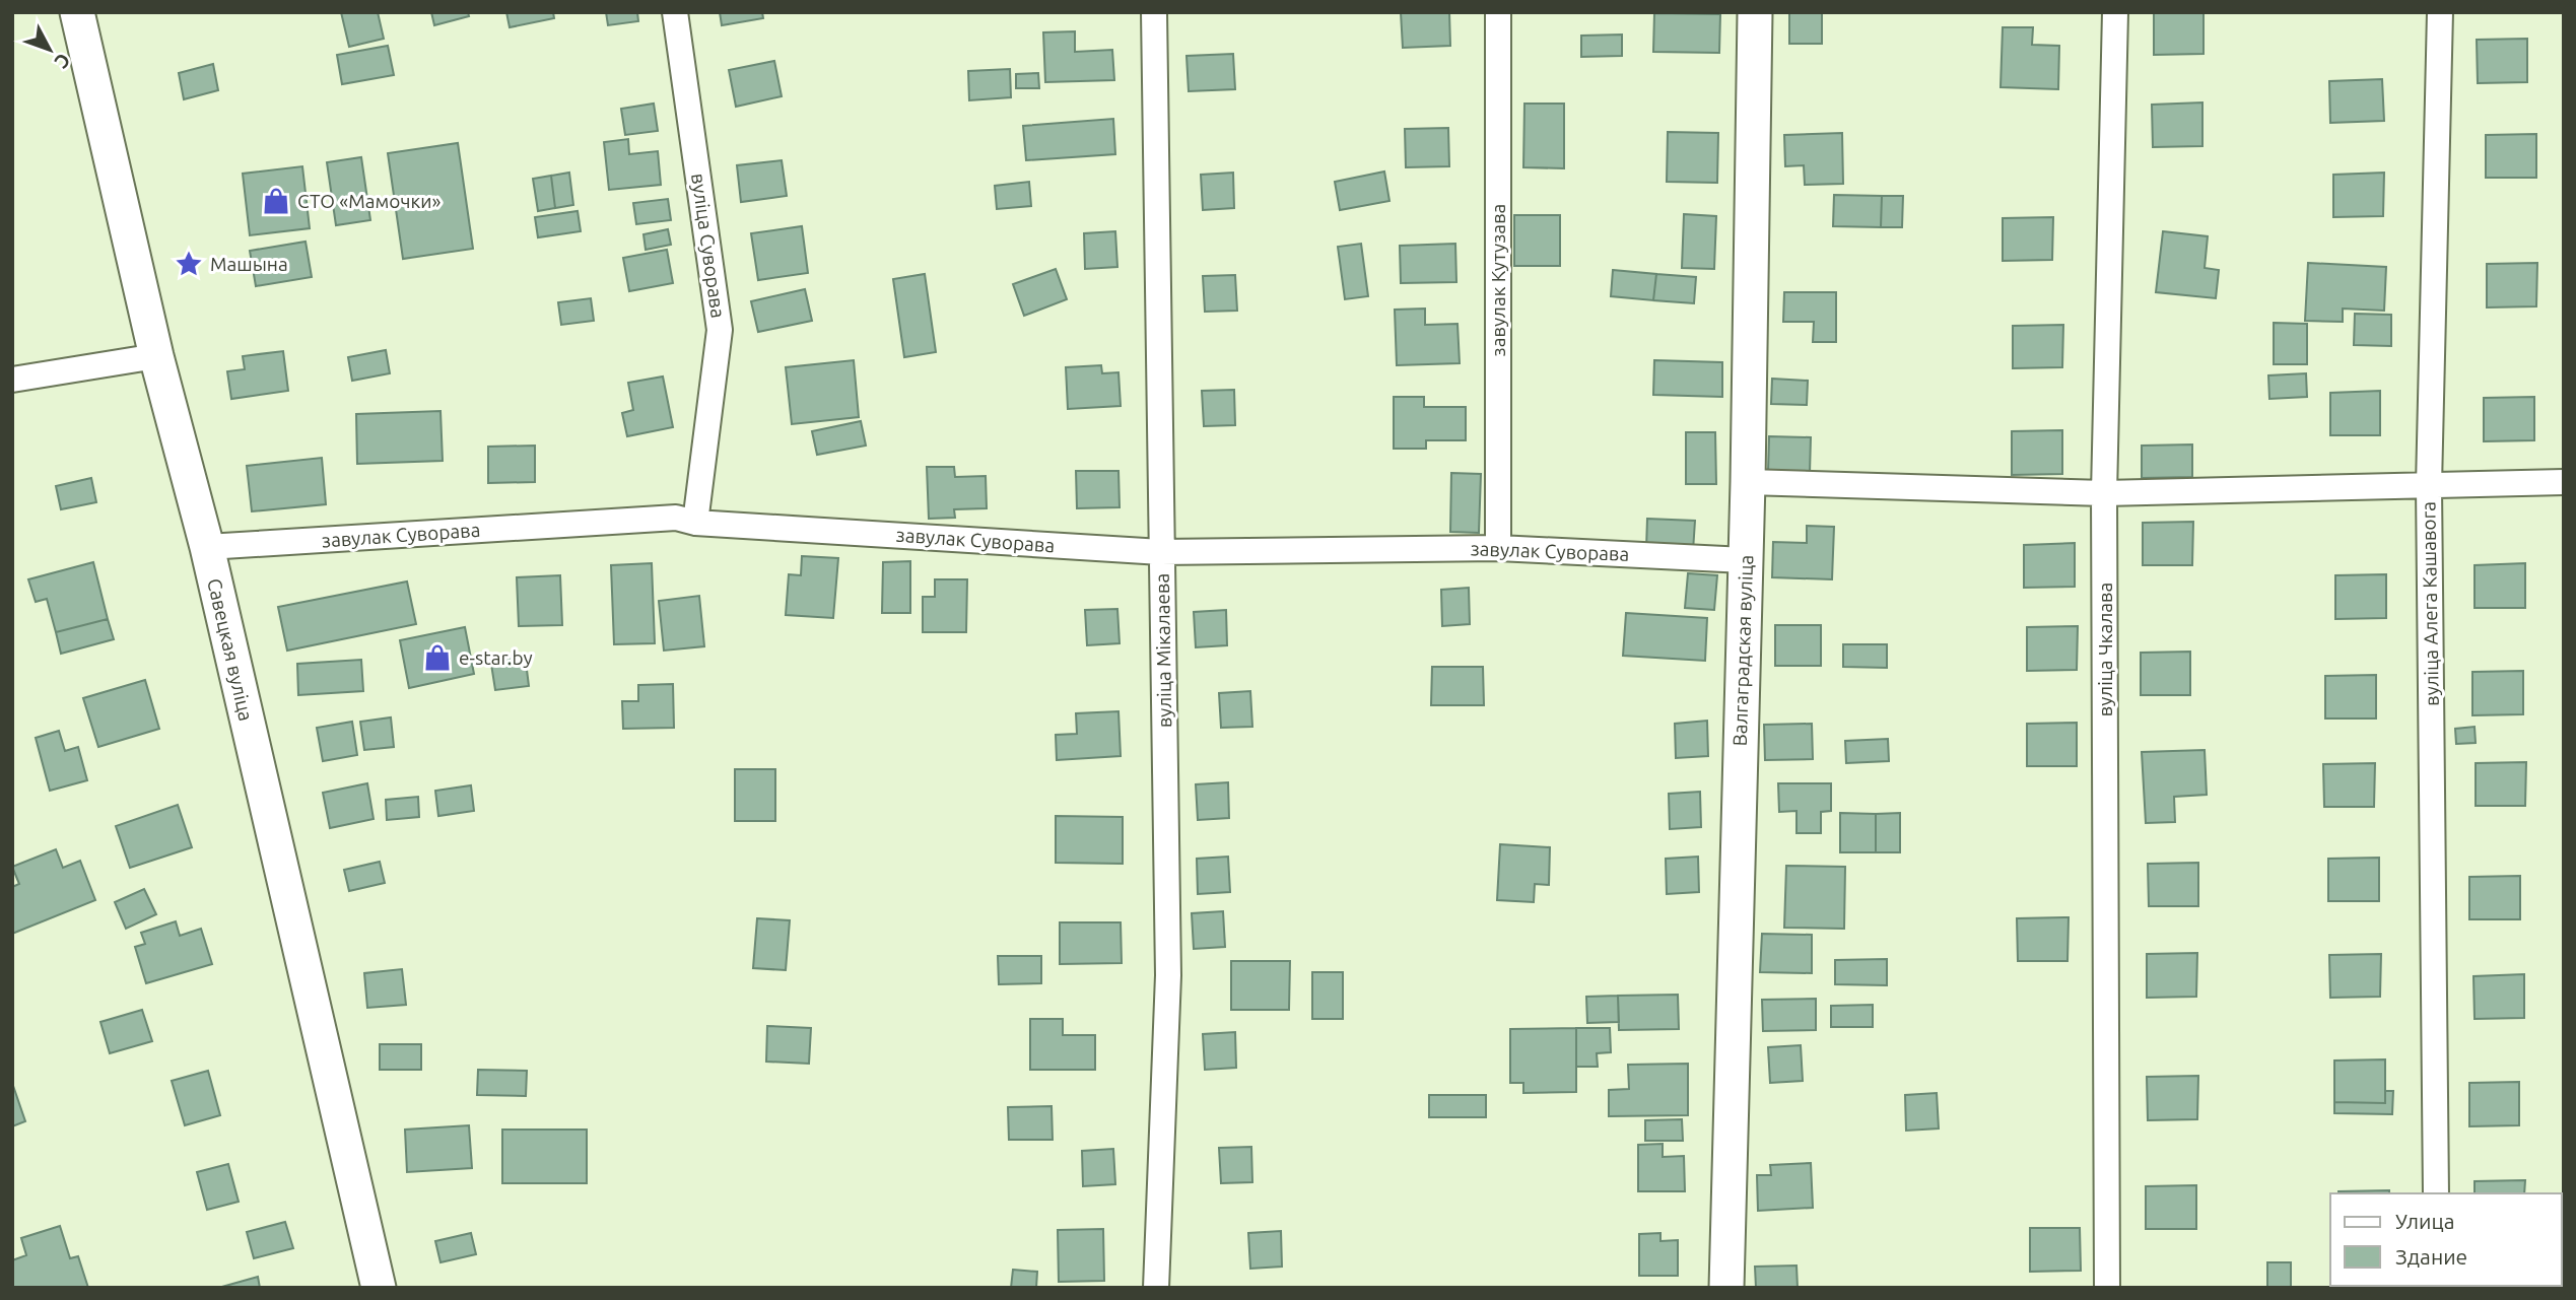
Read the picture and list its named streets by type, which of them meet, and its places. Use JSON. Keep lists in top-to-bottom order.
{
  "streets": {
    "main road": ["Савецкая вуліца", "Валгаградская вуліца"],
    "street": [
      "вуліца Суворава",
      "завулак Кутузава",
      "завулак Суворава",
      "вуліца Алега Кашавога",
      "вуліца Чкалава",
      "вуліца Мікалаева"
    ]
  },
  "crossings": [
    ["вуліца Суворава", "завулак Суворава"],
    ["завулак Кутузава", "завулак Суворава"],
    ["завулак Суворава", "Савецкая вуліца"],
    ["завулак Суворава", "вуліца Мікалаева"],
    ["завулак Суворава", "Валгаградская вуліца"]
  ],
  "places": {
    "shop": ["СТО «Мамочки»", "e-star.by"],
    "place": ["Машына"]
  },
  "legend": ["Улица", "Здание"],
  "north": "bottom right"
}
